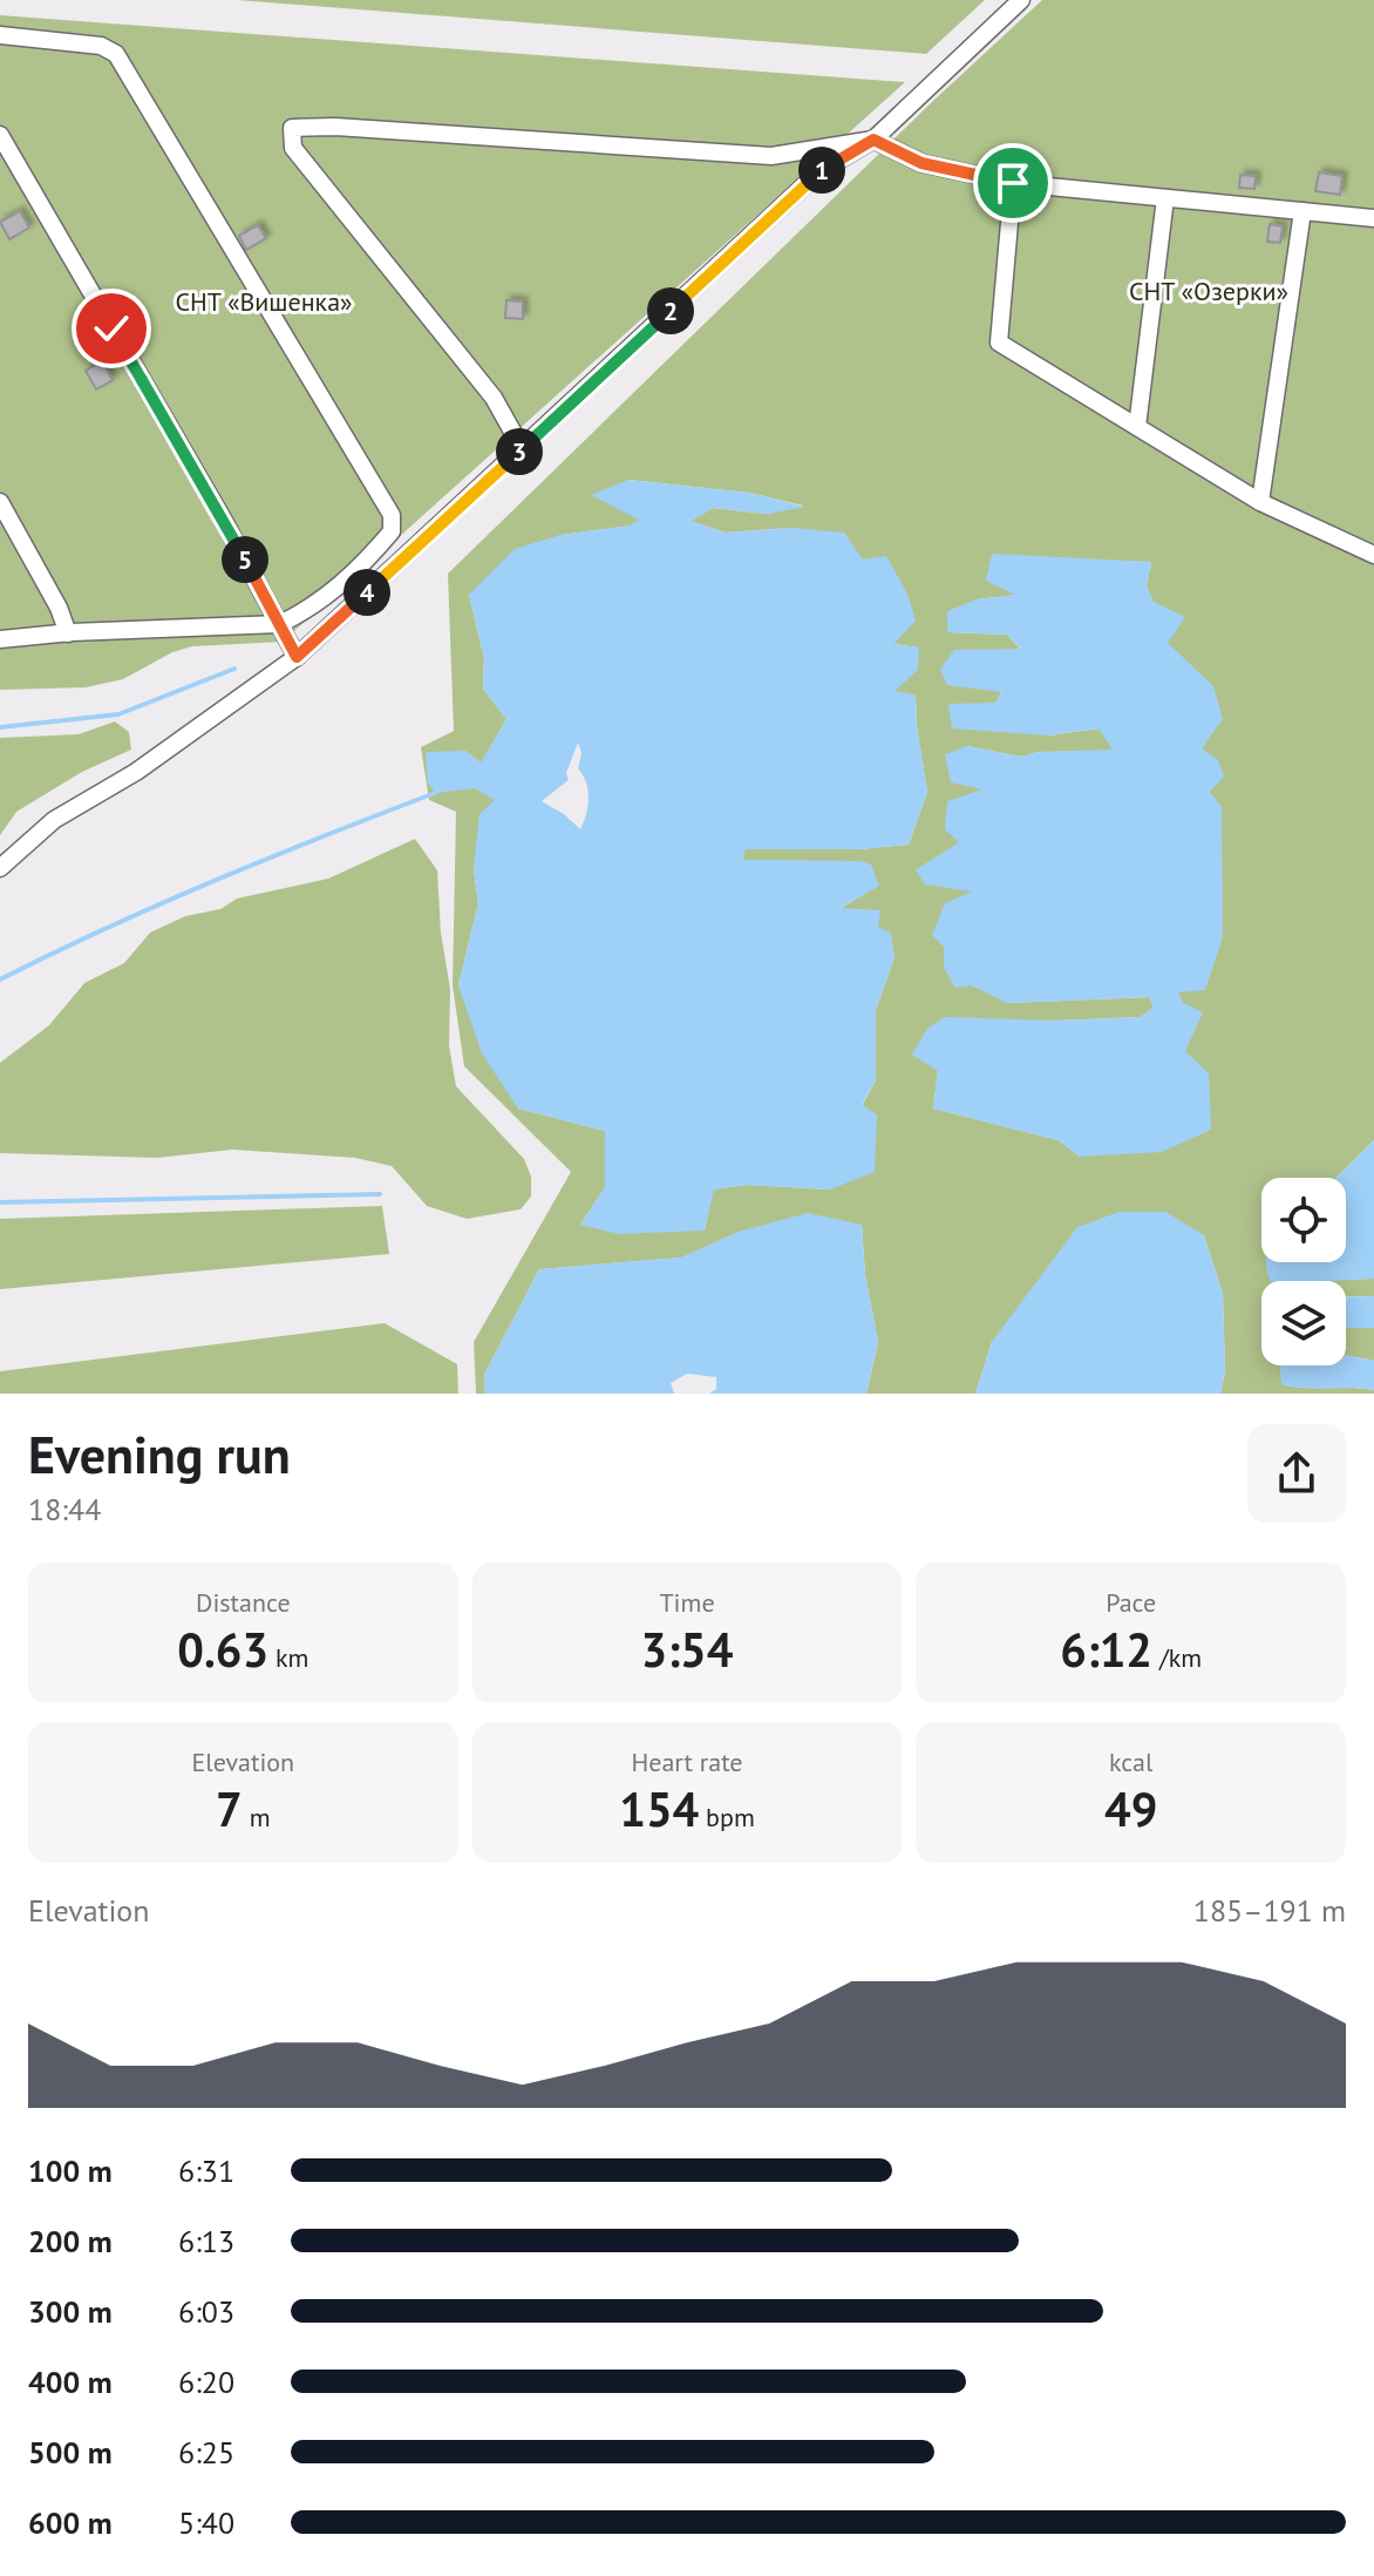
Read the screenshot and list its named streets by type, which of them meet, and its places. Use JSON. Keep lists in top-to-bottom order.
{
  "parks": ["СНТ «Озерки»", "СНТ «Вишенка»"],
  "page": {
    "pins": [
      "1",
      "2",
      "3",
      "5",
      "4"
    ],
    "heading": ["Evening run", "18:44"],
    "stats": [
      ["Distance", "0.63 km"],
      ["Time", "3:54"],
      ["Pace", "6:12 /km"],
      ["Elevation", "7 m"],
      ["Heart rate", "154 bpm"],
      ["kcal", "49"]
    ],
    "chart": ["Elevation", "185–191 m"],
    "list": [
      {
        "name": "100 m",
        "note": "6:31"
      },
      {
        "name": "200 m",
        "note": "6:13"
      },
      {
        "name": "300 m",
        "note": "6:03"
      },
      {
        "name": "400 m",
        "note": "6:20"
      },
      {
        "name": "500 m",
        "note": "6:25"
      },
      {
        "name": "600 m",
        "note": "5:40"
      }
    ]
  }
}
